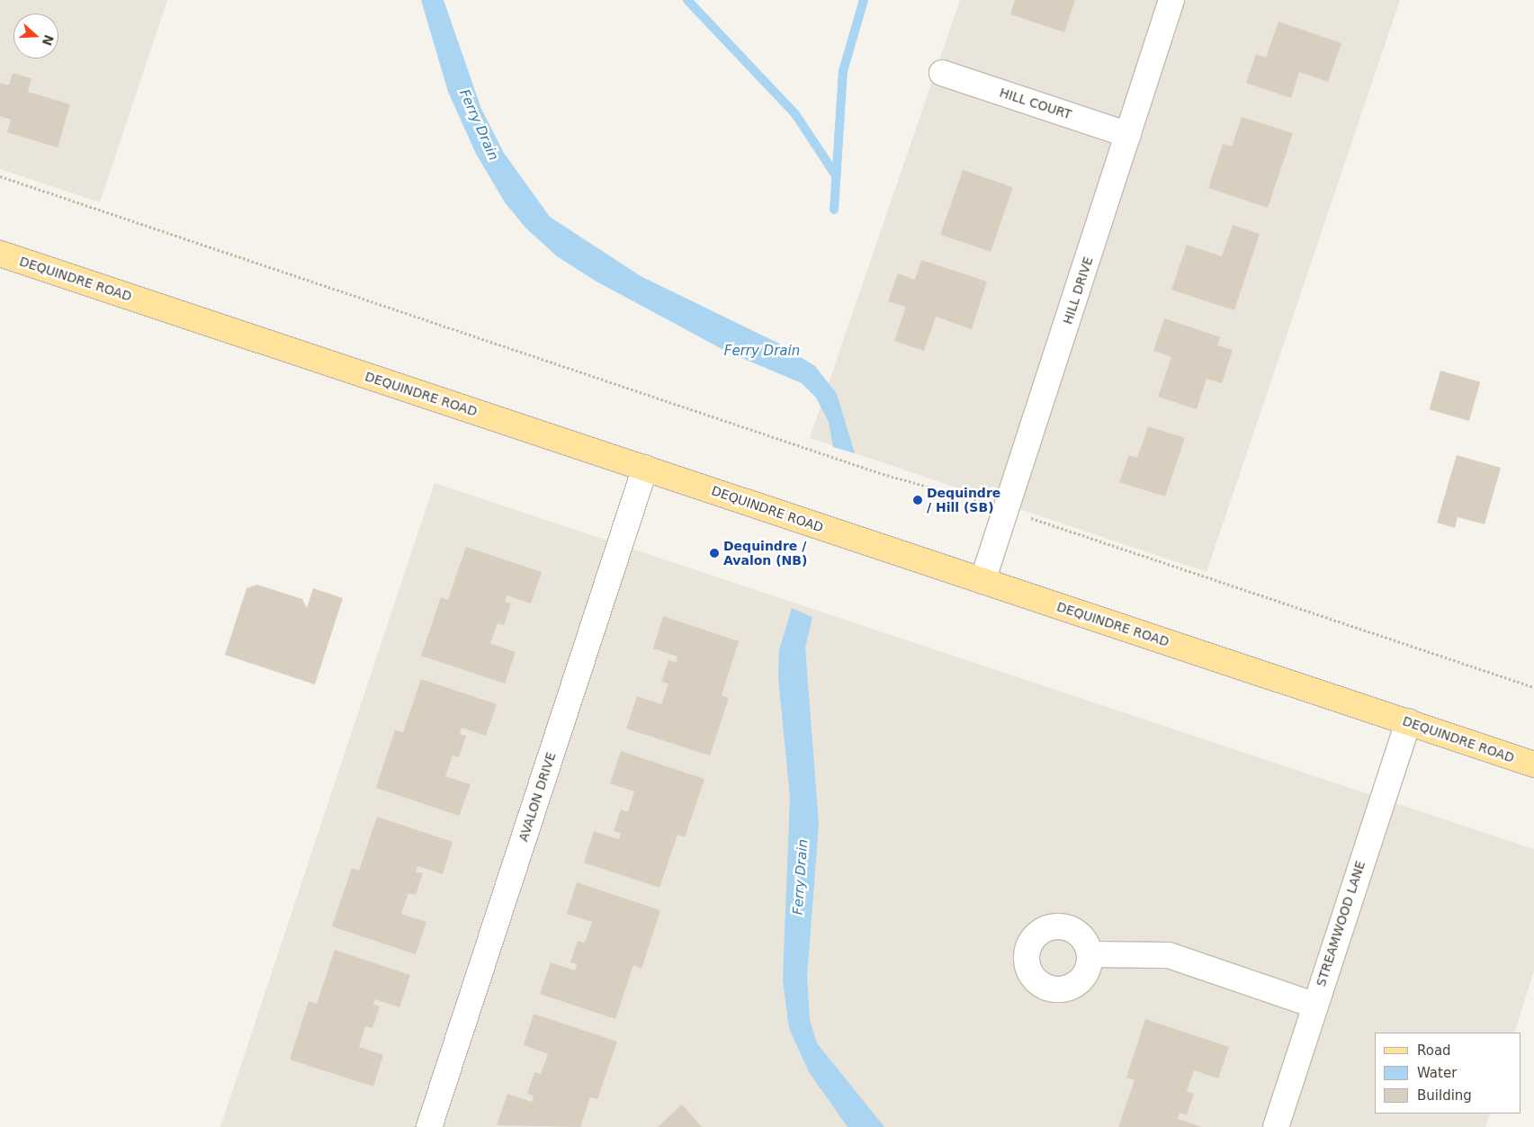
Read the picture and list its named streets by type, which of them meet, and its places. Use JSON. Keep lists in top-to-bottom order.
{
  "streets": {
    "main road": ["DEQUINDRE ROAD"],
    "street": [
      "HILL COURT",
      "HILL DRIVE",
      "AVALON DRIVE",
      "STREAMWOOD LANE"
    ]
  },
  "crossings": [
    ["HILL COURT", "HILL DRIVE"],
    ["DEQUINDRE ROAD", "HILL DRIVE"],
    ["DEQUINDRE ROAD", "AVALON DRIVE"],
    ["DEQUINDRE ROAD", "STREAMWOOD LANE"]
  ],
  "water": ["Ferry Drain"],
  "places": ["Dequindre / Hill (SB)", "Dequindre / Avalon (NB)"],
  "legend": ["Road", "Water", "Building"],
  "north": "right"
}
